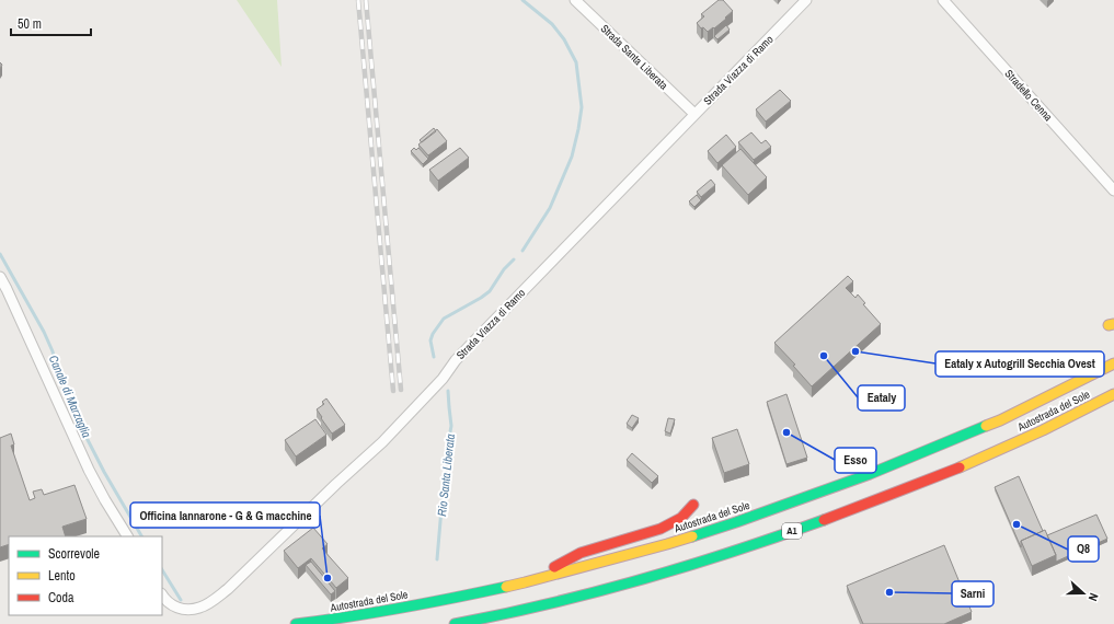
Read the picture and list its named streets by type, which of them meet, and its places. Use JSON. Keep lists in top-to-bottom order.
{
  "streets": {
    "highway": ["Autostrada del Sole", "A1"],
    "street": ["Strada Santa Liberata", "Strada Viazza di Ramo", "Stradello Cenna"]
  },
  "crossings": [
    ["Strada Santa Liberata", "Strada Viazza di Ramo"]
  ],
  "water": ["Canale di Marzaglia", "Rio Santa Liberata"],
  "places": [
    "Eataly x Autogrill Secchia Ovest",
    "Eataly",
    "Esso",
    "Q8",
    "Officina Iannarone - G & G macchine",
    "Sarni"
  ],
  "legend": ["Scorrevole", "Lento", "Coda"],
  "scale_bar": "50 m",
  "north": "right"
}
